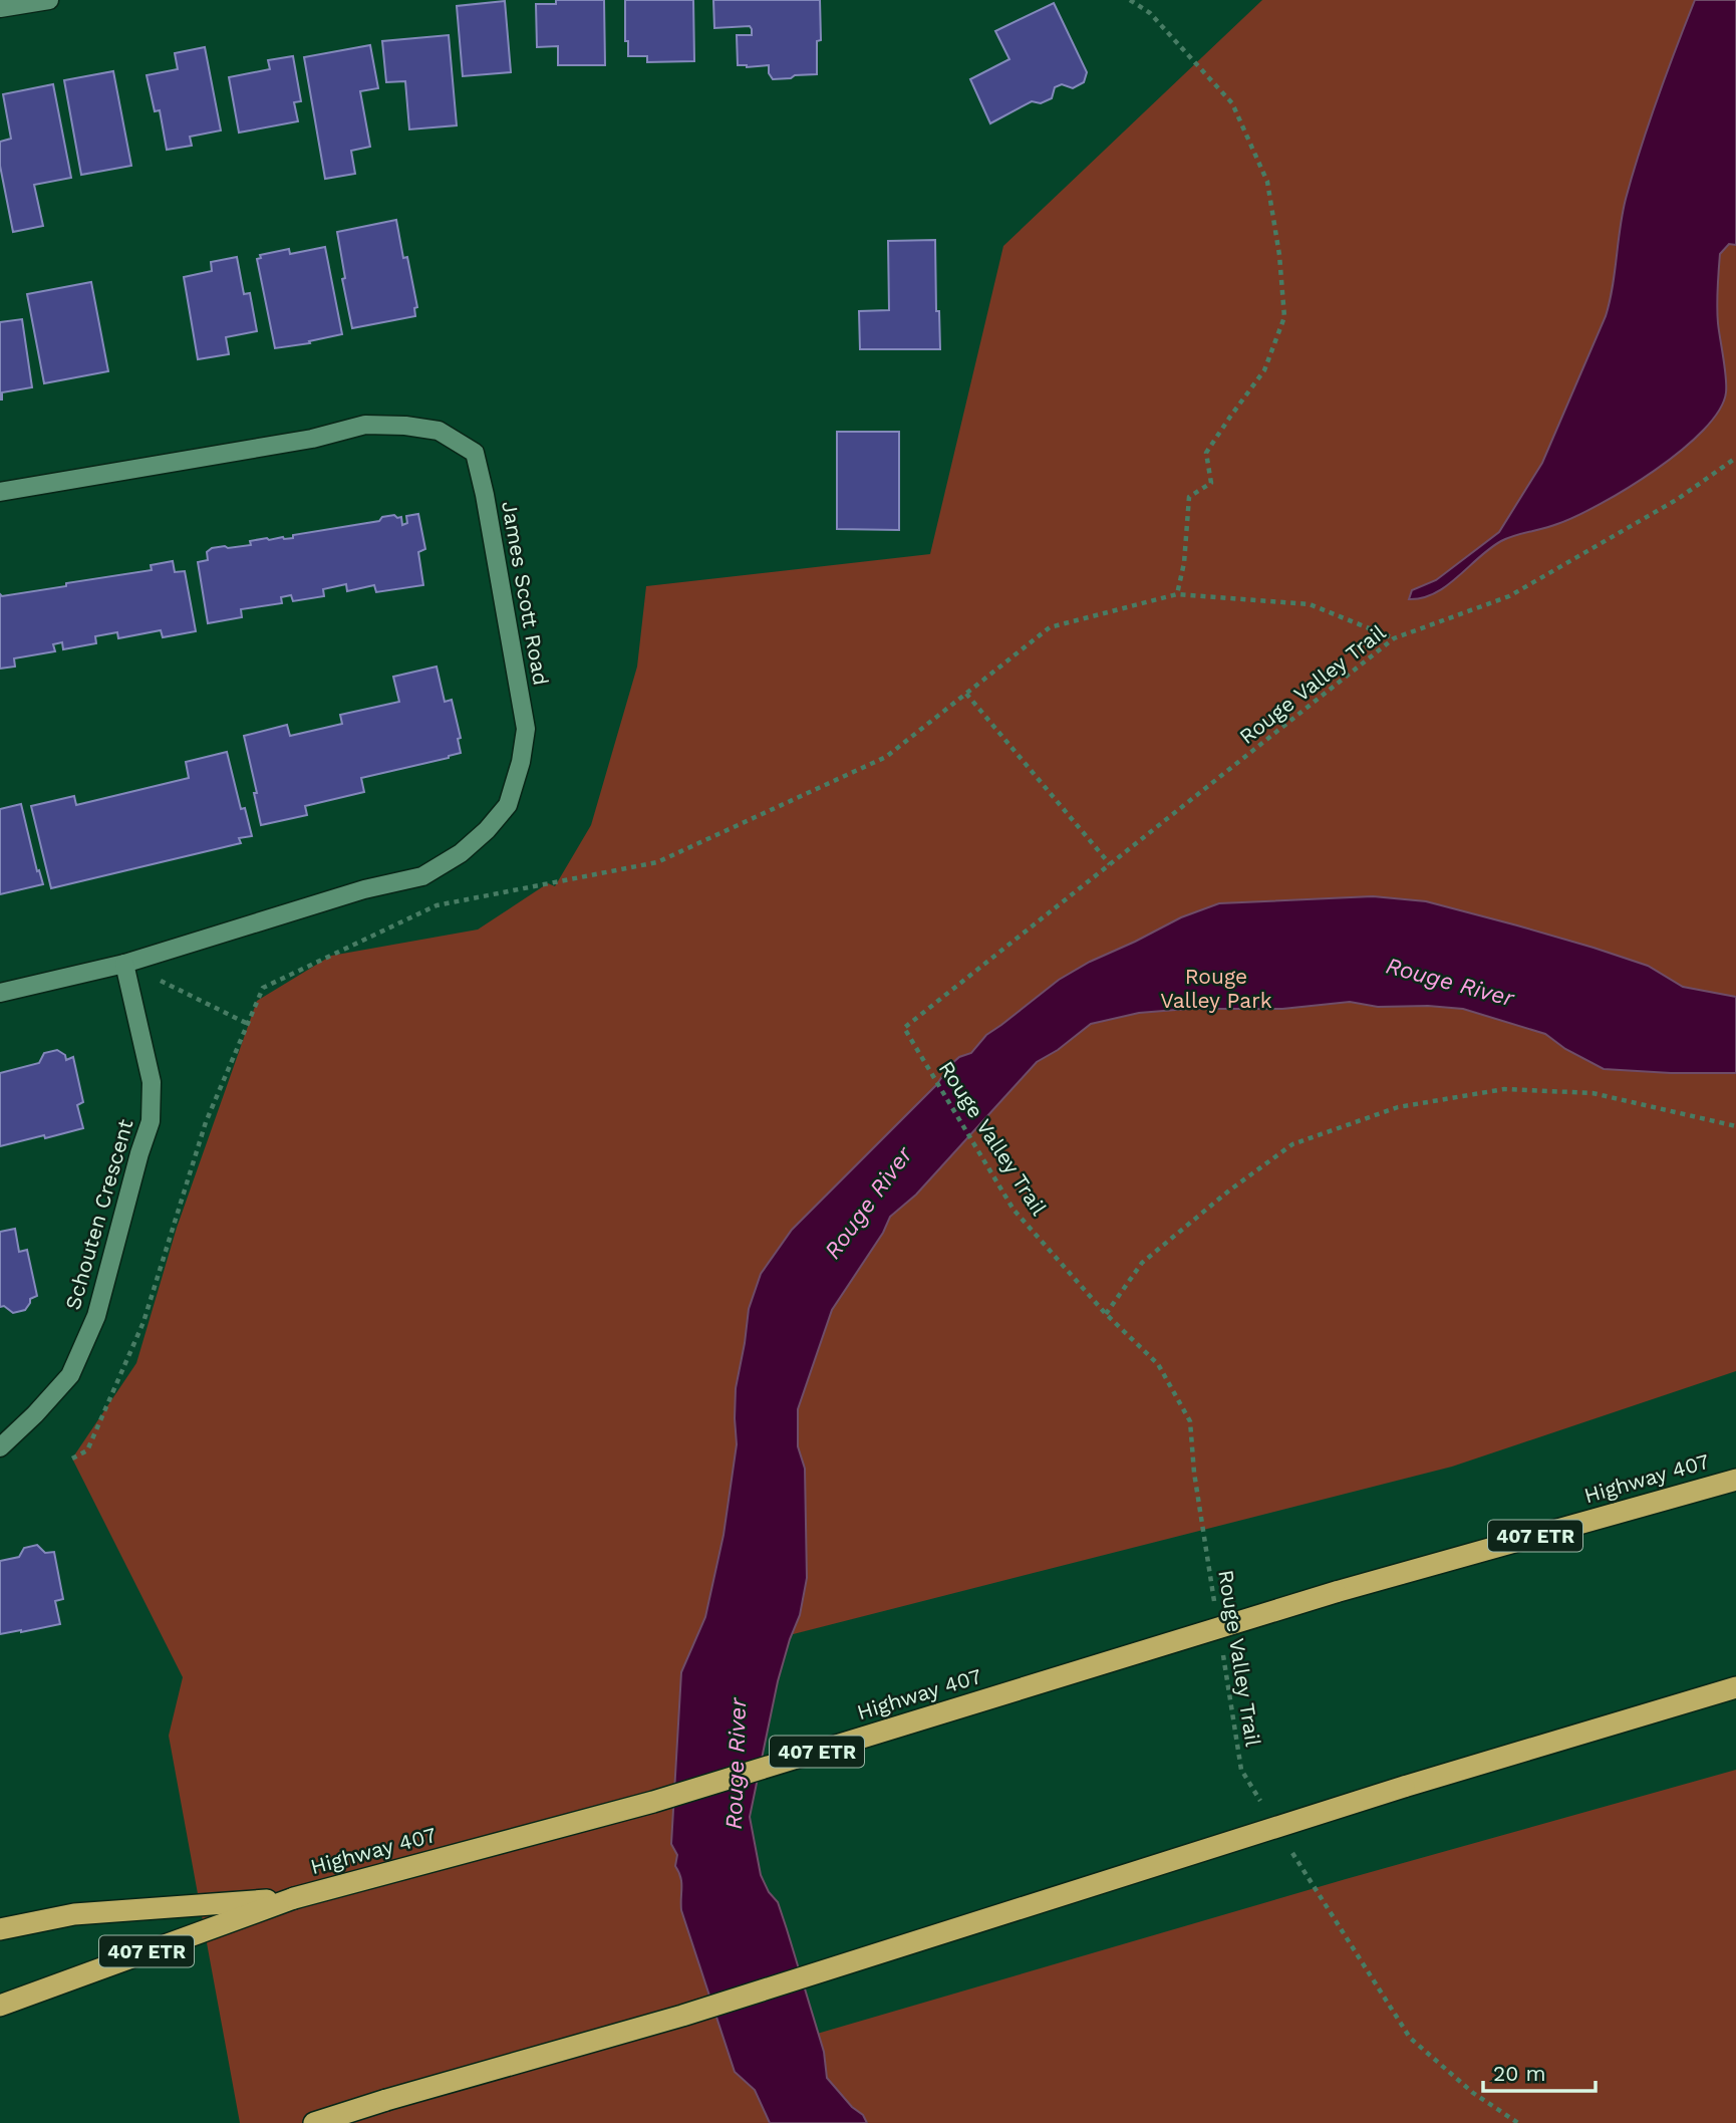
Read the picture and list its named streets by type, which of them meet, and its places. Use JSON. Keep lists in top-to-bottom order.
{
  "streets": {
    "highway": ["Highway 407", "407 ETR"],
    "street": ["James Scott Road", "Schouten Crescent"],
    "path": ["Rouge Valley Trail"]
  },
  "crossings": [
    ["James Scott Road", "Schouten Crescent"]
  ],
  "water": ["Rouge River"],
  "parks": ["Rouge Valley Park"],
  "scale_bar": "20 m"
}
